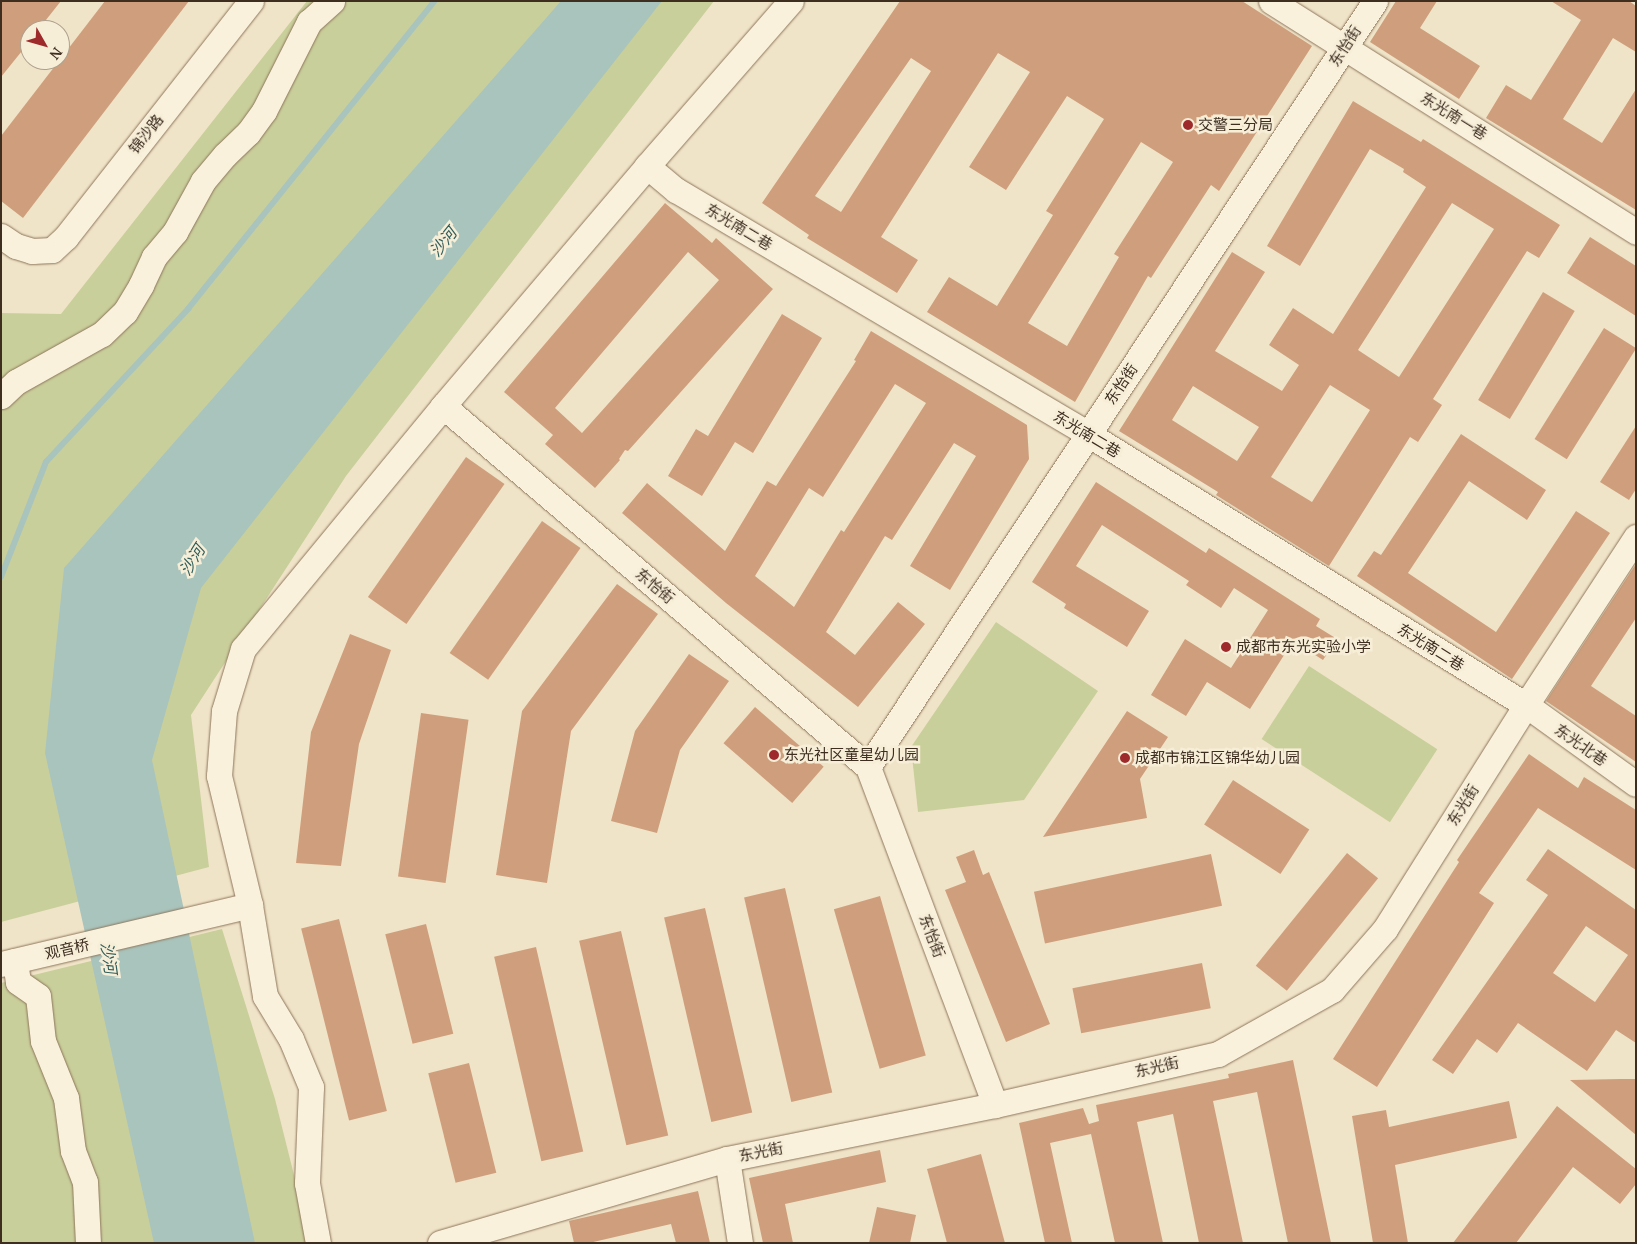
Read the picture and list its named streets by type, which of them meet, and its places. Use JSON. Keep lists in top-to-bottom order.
{
  "streets": {
    "street": [
      "东怡街",
      "东光南一巷",
      "锦沙路",
      "东光南二巷",
      "东光北巷",
      "东光街",
      "观音桥"
    ]
  },
  "crossings": [
    ["东怡街", "东光南一巷"],
    ["东怡街", "东光南二巷"],
    ["东怡街", "东光街"],
    ["东光南二巷", "东光北巷"],
    ["东光南二巷", "东光街"],
    ["东光北巷", "东光街"]
  ],
  "water": ["沙河"],
  "places": [
    "交警三分局",
    "成都市东光实验小学",
    "东光社区童星幼儿园",
    "成都市锦江区锦华幼儿园"
  ],
  "north": "bottom right"
}
